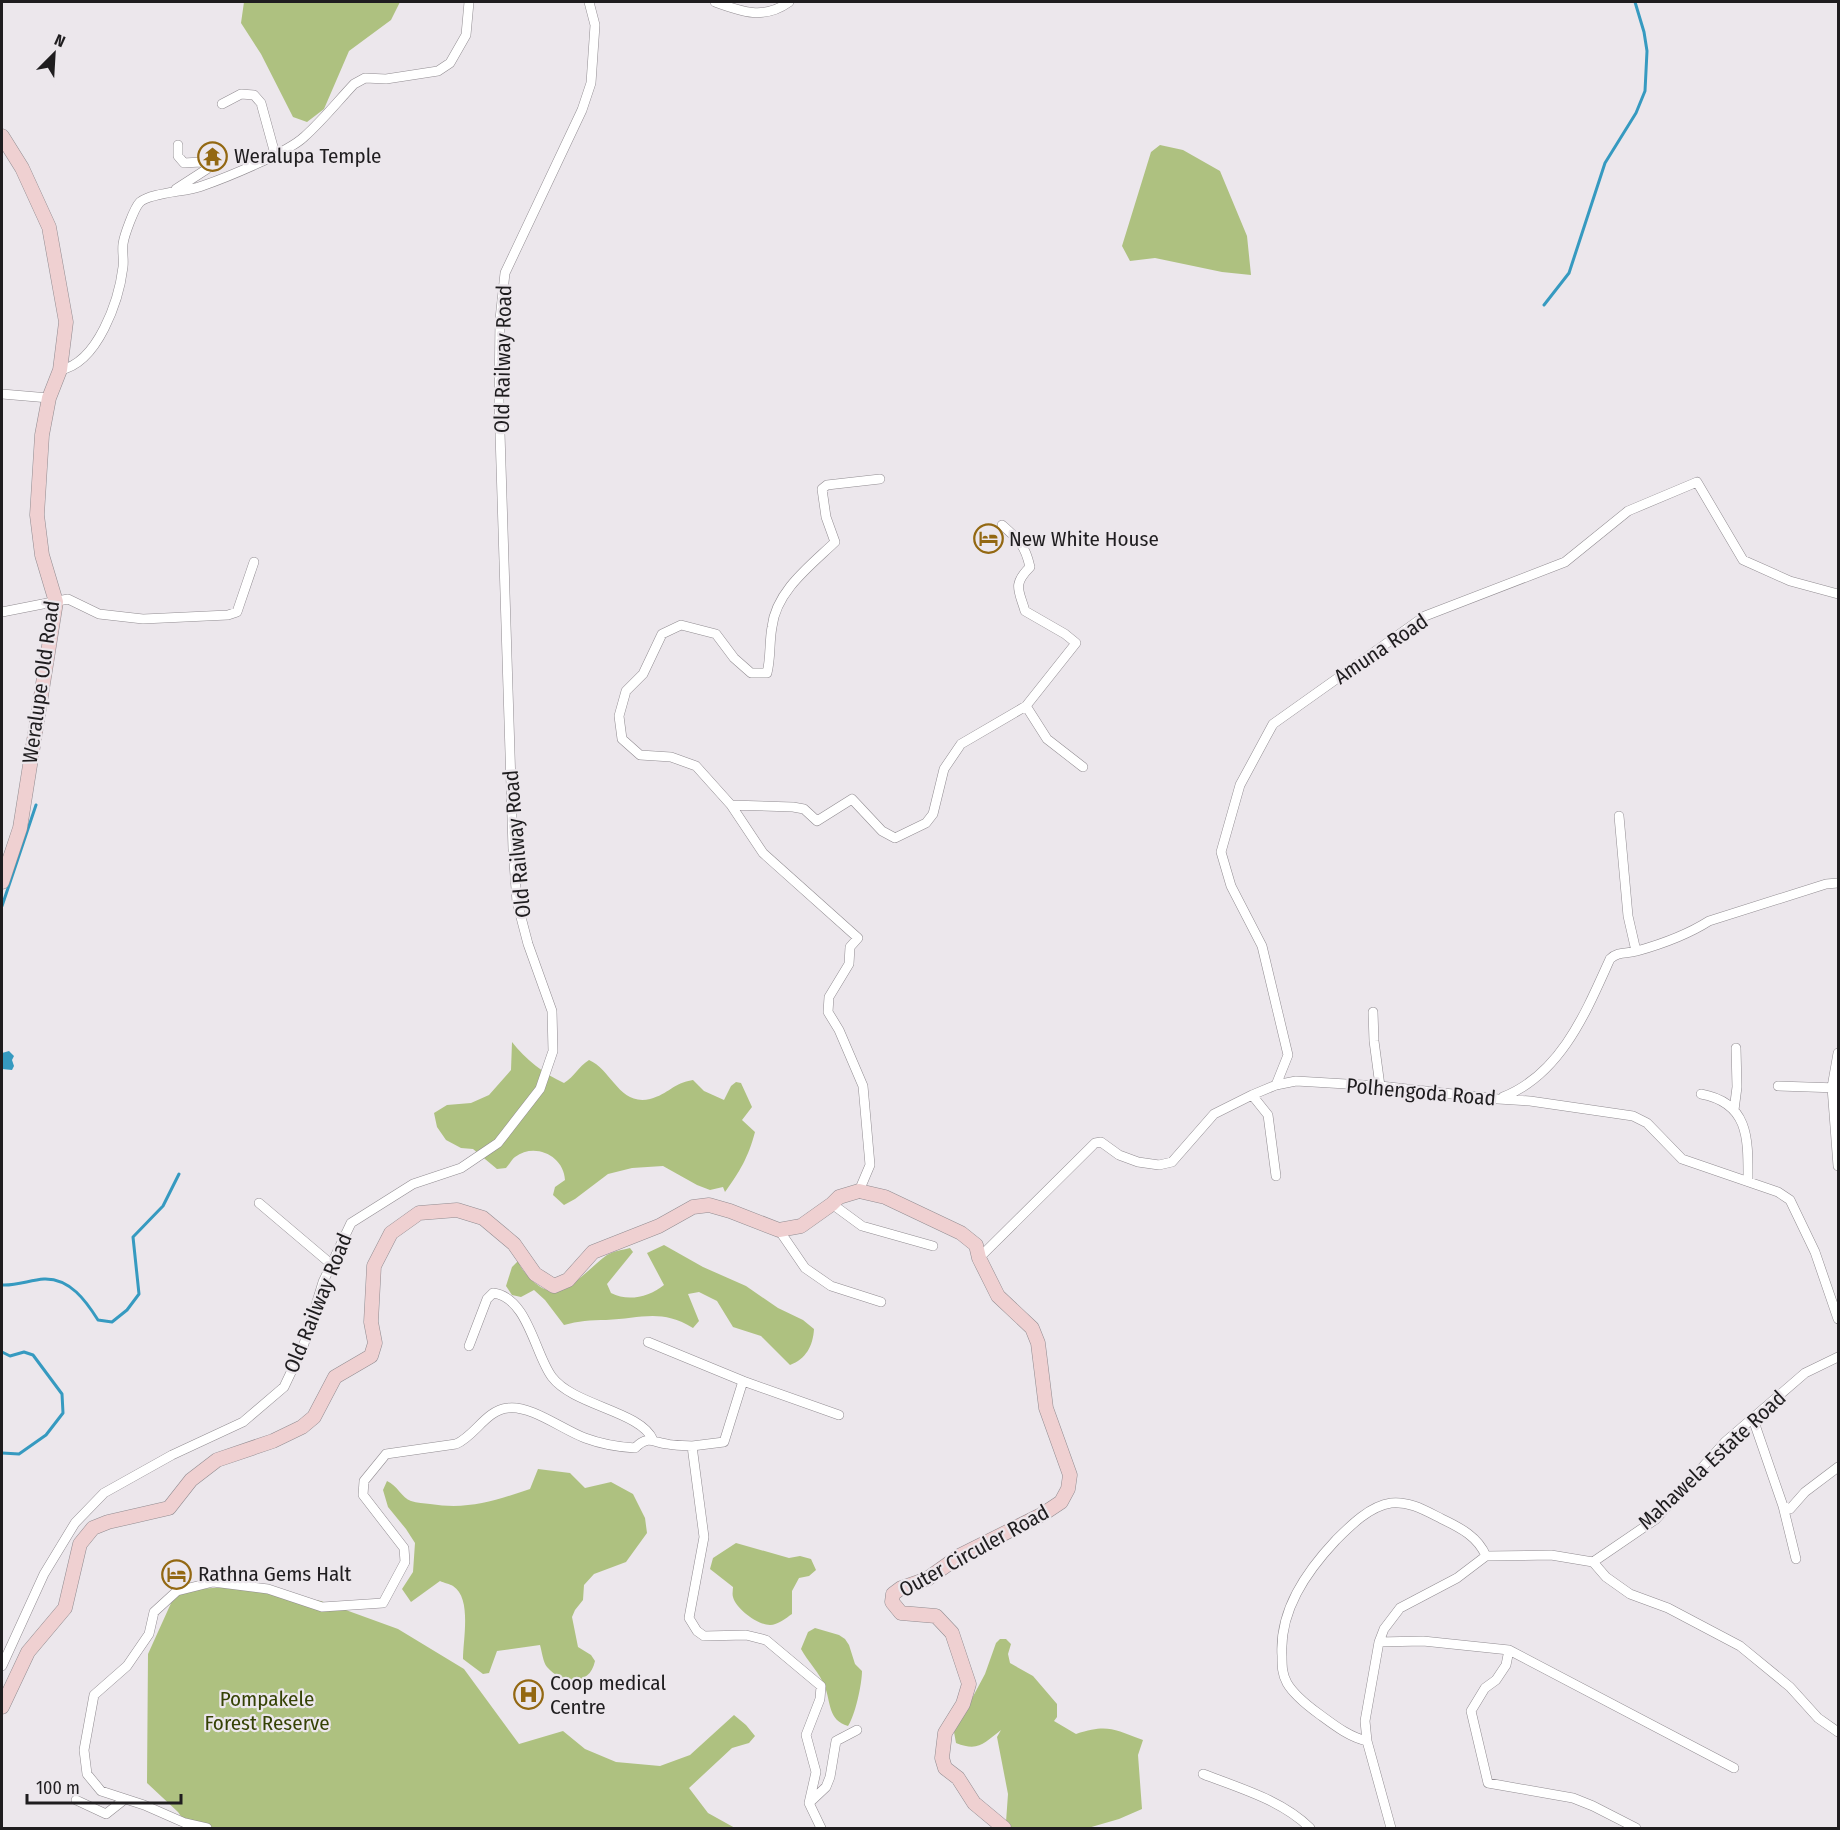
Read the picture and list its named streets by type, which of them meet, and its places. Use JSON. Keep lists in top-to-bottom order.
{
  "streets": {
    "street": [
      "Old Railway Road",
      "Amuna Road",
      "Weralupe Old Road",
      "Polhengoda Road",
      "Mahawela Estate Road",
      "Outer Circuler Road"
    ]
  },
  "crossings": [
    ["Amuna Road", "Polhengoda Road"],
    ["Polhengoda Road", "Outer Circuler Road"]
  ],
  "parks": ["Pompakele Forest Reserve"],
  "places": {
    "temple": ["Weralupa Temple"],
    "hotel": ["New White House", "Rathna Gems Halt"],
    "hospital": ["Coop medical Centre"]
  },
  "scale_bar": "100 m",
  "north": "top right"
}
